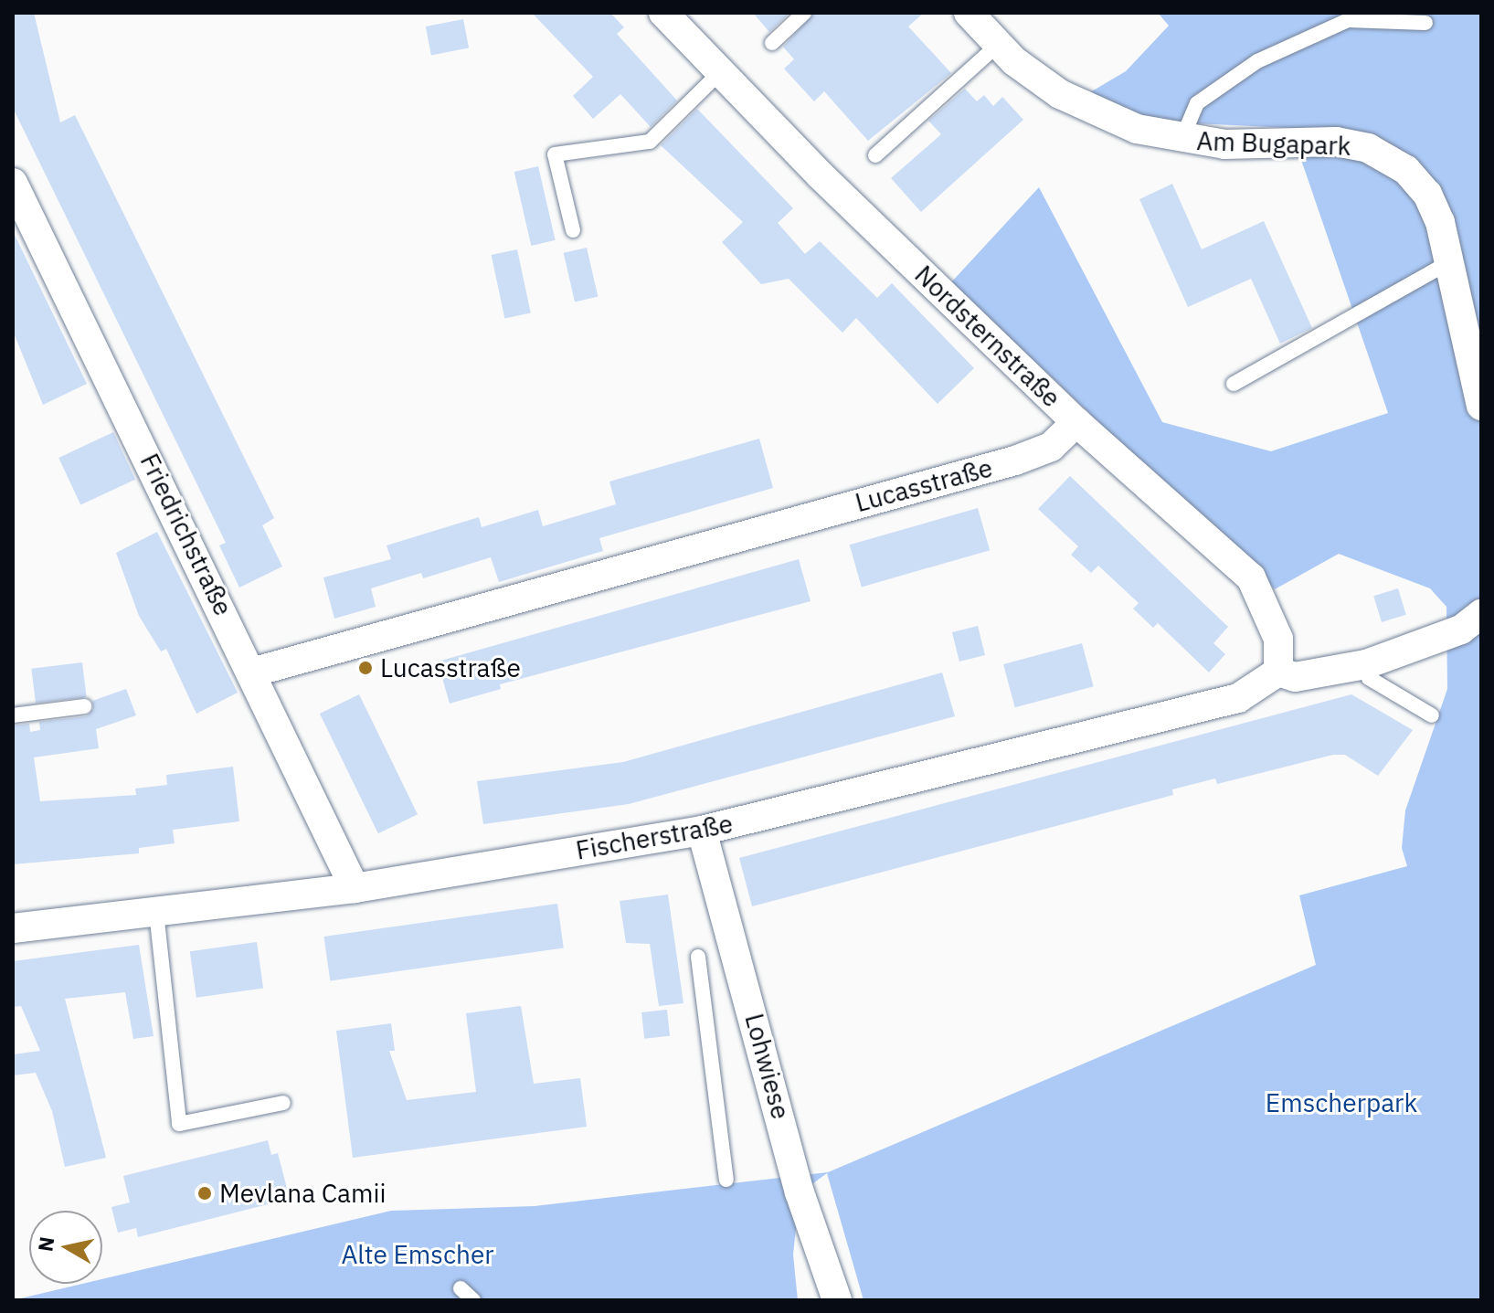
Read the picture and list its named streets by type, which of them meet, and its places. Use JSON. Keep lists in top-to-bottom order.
{
  "streets": {
    "street": [
      "Am Bugapark",
      "Nordsternstraße",
      "Lucasstraße",
      "Friedrichstraße",
      "Fischerstraße",
      "Lohwiese"
    ]
  },
  "crossings": [
    ["Nordsternstraße", "Lucasstraße"],
    ["Nordsternstraße", "Fischerstraße"],
    ["Lucasstraße", "Friedrichstraße"],
    ["Friedrichstraße", "Fischerstraße"],
    ["Fischerstraße", "Lohwiese"]
  ],
  "parks": ["Emscherpark", "Alte Emscher"],
  "places": ["Lucasstraße", "Mevlana Camii"],
  "north": "left"
}
